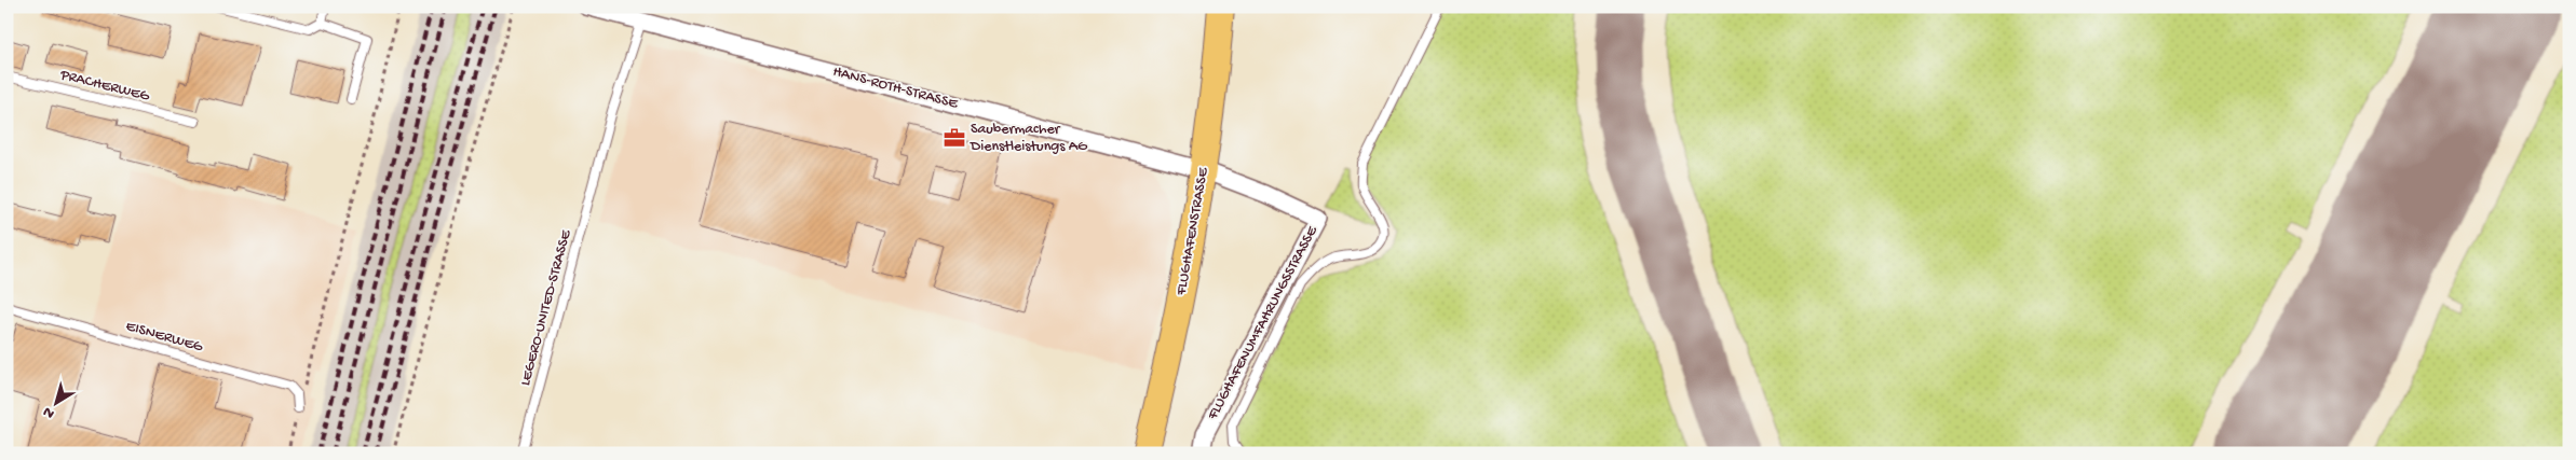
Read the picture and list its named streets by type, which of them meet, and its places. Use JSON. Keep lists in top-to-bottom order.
{
  "streets": {
    "main road": ["FLUGHAFENSTRASSE"],
    "street": ["HANS-ROTH-STRASSE", "FLUGHAFENUMFAHRUNGSSTRASSE"],
    "lane": ["PRACHERWEG", "LEGERO-UNITED-STRASSE", "EISNERWEG"]
  },
  "crossings": [
    ["HANS-ROTH-STRASSE", "FLUGHAFENSTRASSE"],
    ["HANS-ROTH-STRASSE", "LEGERO-UNITED-STRASSE"],
    ["HANS-ROTH-STRASSE", "FLUGHAFENUMFAHRUNGSSTRASSE"],
    ["FLUGHAFENSTRASSE", "FLUGHAFENUMFAHRUNGSSTRASSE"]
  ],
  "places": {
    "office": ["Saubermacher Dienstleistungs AG"]
  },
  "north": "bottom left"
}
